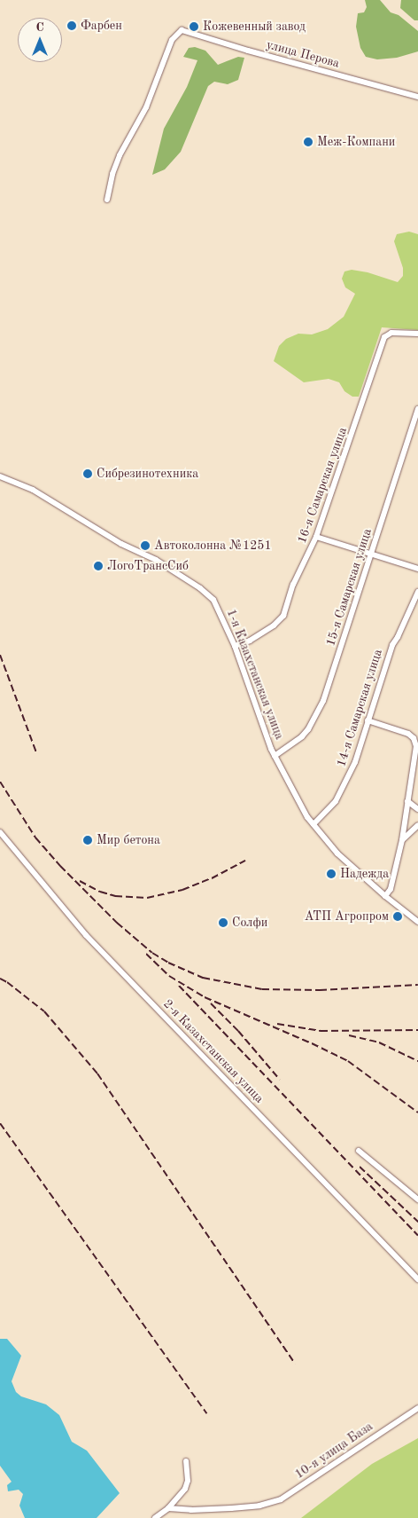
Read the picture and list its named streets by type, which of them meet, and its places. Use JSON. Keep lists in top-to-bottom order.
{
  "streets": {
    "street": [
      "улица Перова",
      "16-я Самарская улица",
      "15-я Самарская улица",
      "1-я Казахстанская улица",
      "14-я Самарская улица",
      "2-я Казахстанская улица",
      "10-я улица База"
    ]
  },
  "crossings": [
    ["16-я Самарская улица", "1-я Казахстанская улица"],
    ["15-я Самарская улица", "1-я Казахстанская улица"],
    ["1-я Казахстанская улица", "14-я Самарская улица"]
  ],
  "places": [
    "Фарбен",
    "Кожевенный завод",
    "Меж-Компани",
    "Сибрезинотехника",
    "Автоколонна №1251",
    "ЛогоТрансСиб",
    "Мир бетона",
    "Надежда",
    "АТП Агропром",
    "Солфи"
  ],
  "north": "top"
}
